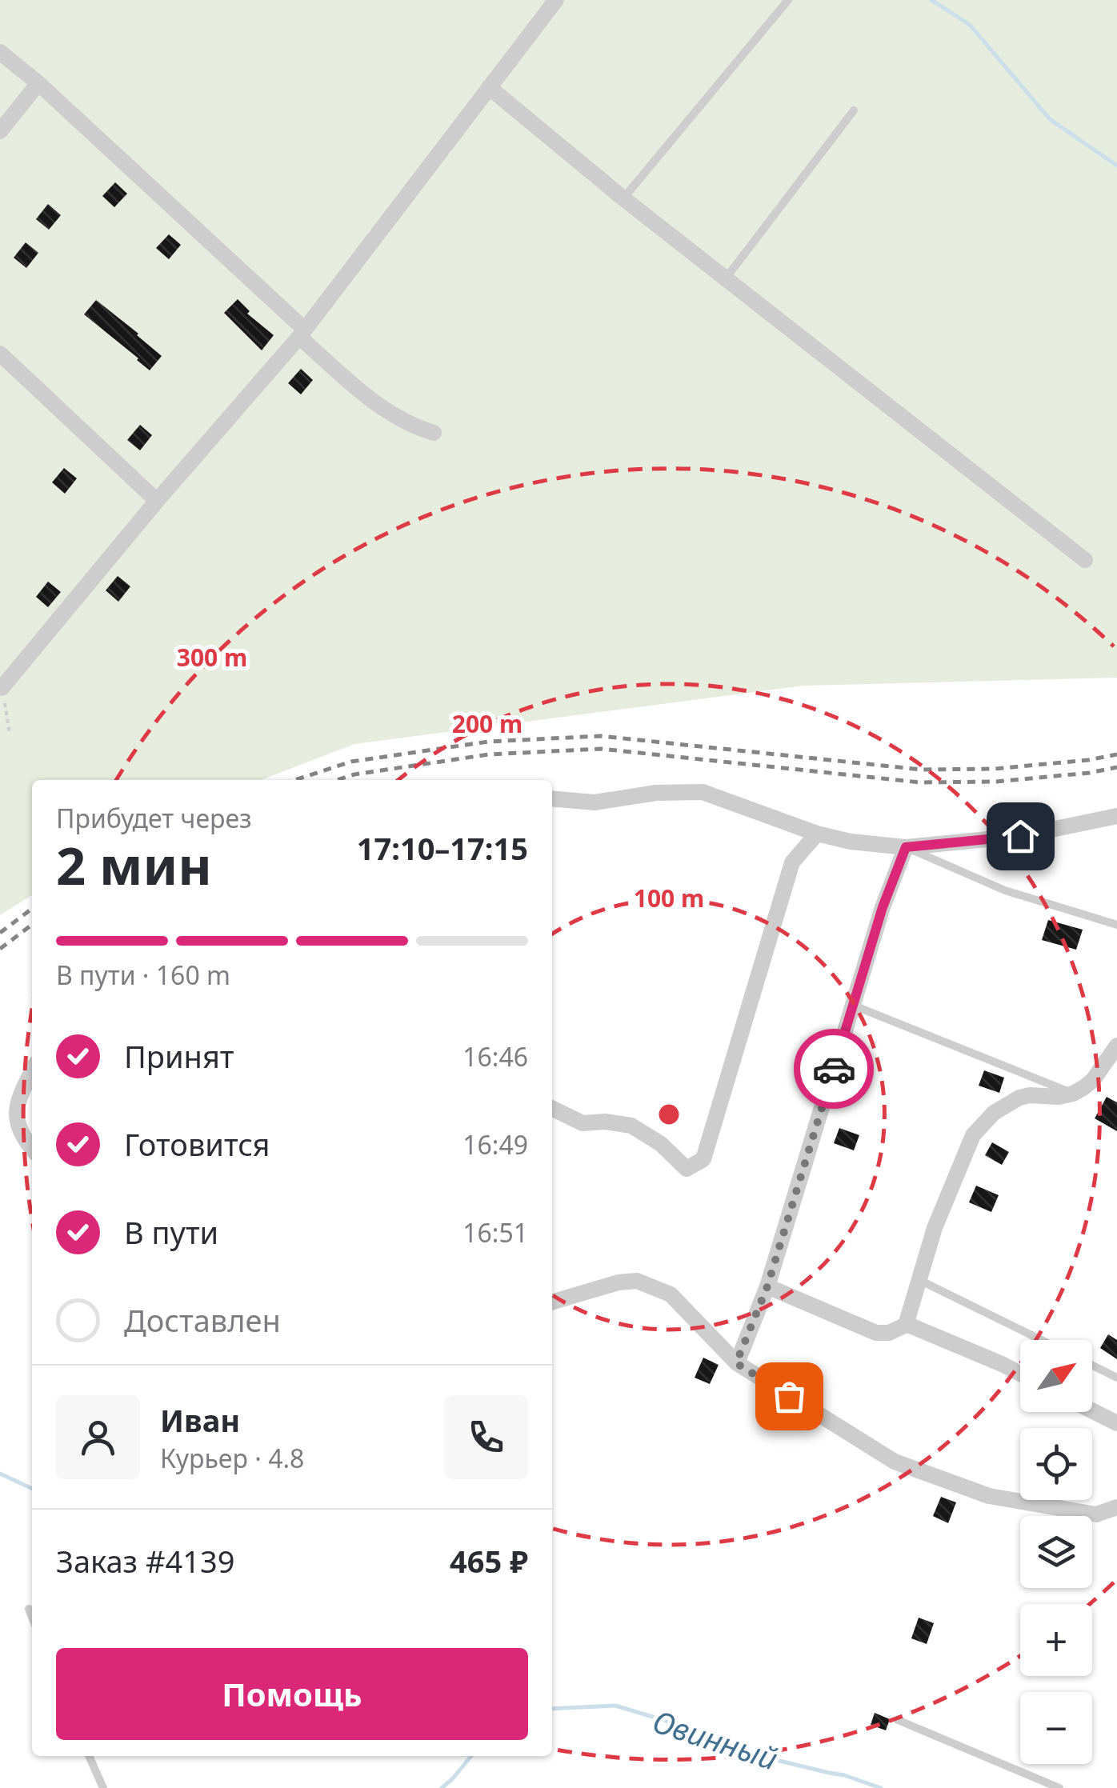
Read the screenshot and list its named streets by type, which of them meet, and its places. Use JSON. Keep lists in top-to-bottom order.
{
  "water": ["Овинный"],
  "north": "top right",
  "page": {
    "heading": ["2 мин", "Прибудет через", "17:10–17:15"],
    "panel": [
      "Иван",
      "Курьер · 4.8",
      "Заказ #4139",
      "465 ₽"
    ],
    "bar": "В пути · 160 m",
    "list": [
      ["Принят", "16:46"],
      ["Готовится", "16:49"],
      ["В пути", "16:51"],
      "Доставлен"
    ],
    "map_buttons": ["+", "−"],
    "buttons": "Помощь"
  },
  "rings": ["300 m", "200 m", "100 m"]
}
